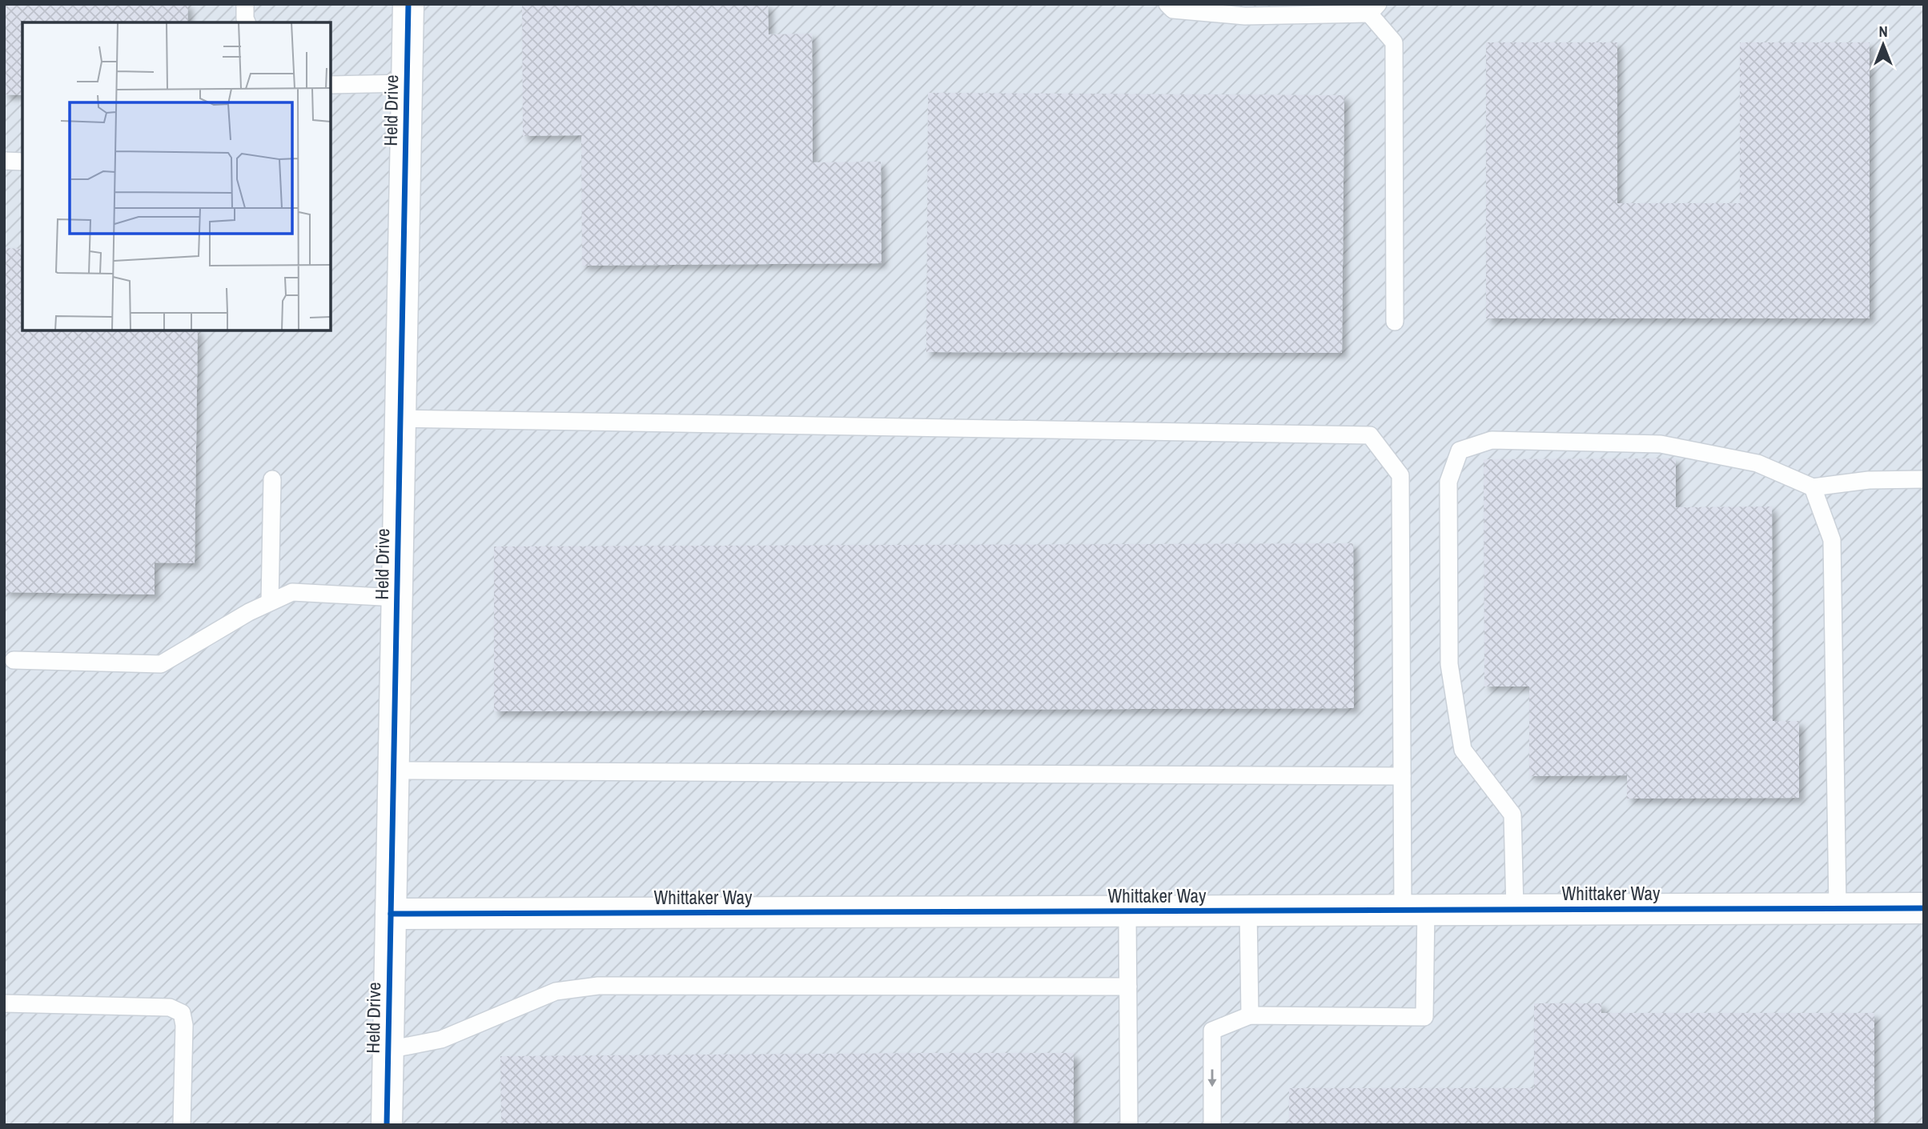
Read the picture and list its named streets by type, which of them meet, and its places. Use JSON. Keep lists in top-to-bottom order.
{
  "streets": {
    "street": ["Held Drive", "Whittaker Way"]
  },
  "crossings": [
    ["Held Drive", "Whittaker Way"]
  ],
  "north": "top"
}
